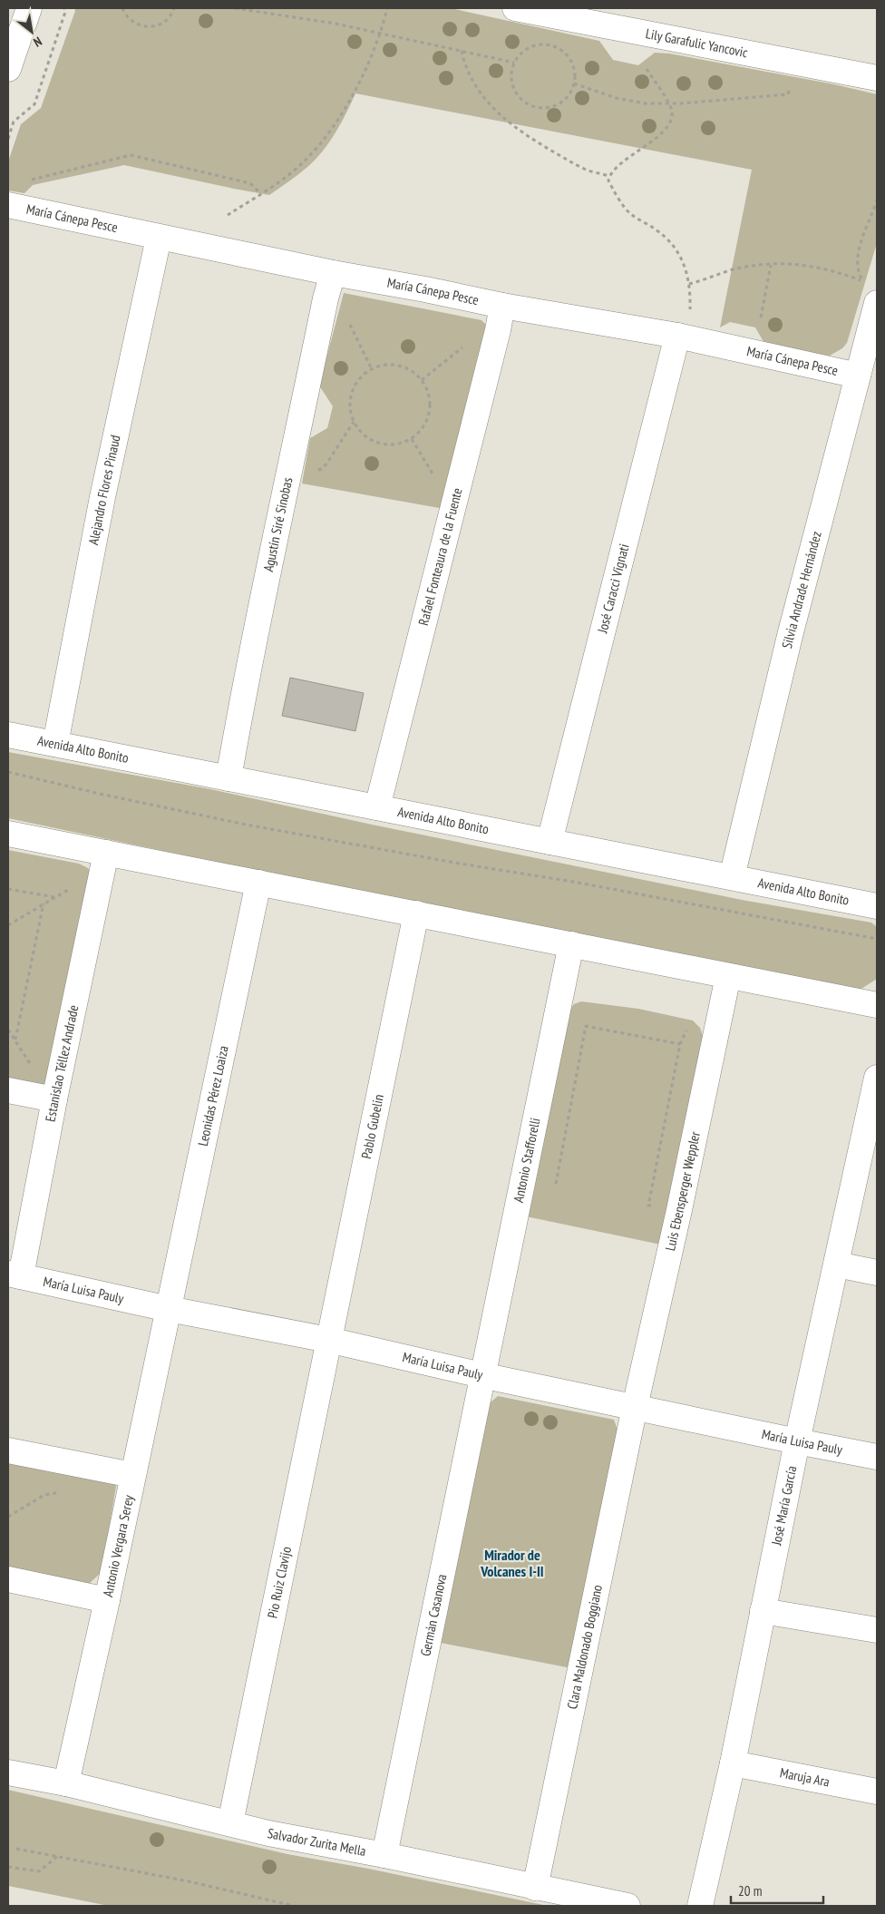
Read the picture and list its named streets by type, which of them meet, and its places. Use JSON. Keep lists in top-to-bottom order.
{
  "streets": {
    "street": [
      "Lily Garafulic Yancovic",
      "María Cánepa Pesce",
      "Alejandro Flores Pinaud",
      "Agustín Siré Sinobas",
      "Rafael Fonteaura de la Fuente",
      "José Caracci Vignati",
      "Silvia Andrade Hernández",
      "Avenida Alto Bonito",
      "Estanislao Téllez Andrade",
      "Leonidas Pérez Loaiza",
      "Pablo Gubelin",
      "Antonio Stafforelli",
      "Luis Ebensperger Weppler",
      "María Luisa Pauly",
      "José María García",
      "Antonio Vergara Serey",
      "Pio Ruiz Clavijo",
      "Germán Casanova",
      "Clara Maldonado Boggiano",
      "Maruja Ara",
      "Salvador Zurita Mella"
    ]
  },
  "crossings": [
    ["María Cánepa Pesce", "Alejandro Flores Pinaud"],
    ["María Cánepa Pesce", "Agustín Siré Sinobas"],
    ["María Cánepa Pesce", "Rafael Fonteaura de la Fuente"],
    ["María Cánepa Pesce", "José Caracci Vignati"],
    ["María Cánepa Pesce", "Silvia Andrade Hernández"],
    ["Alejandro Flores Pinaud", "Avenida Alto Bonito"],
    ["Agustín Siré Sinobas", "Avenida Alto Bonito"],
    ["Rafael Fonteaura de la Fuente", "Avenida Alto Bonito"],
    ["José Caracci Vignati", "Avenida Alto Bonito"],
    ["Silvia Andrade Hernández", "Avenida Alto Bonito"],
    ["Estanislao Téllez Andrade", "María Luisa Pauly"],
    ["Leonidas Pérez Loaiza", "María Luisa Pauly"],
    ["Leonidas Pérez Loaiza", "Antonio Vergara Serey"],
    ["Pablo Gubelin", "María Luisa Pauly"],
    ["Pablo Gubelin", "Pio Ruiz Clavijo"],
    ["Antonio Stafforelli", "María Luisa Pauly"],
    ["Antonio Stafforelli", "Germán Casanova"],
    ["Luis Ebensperger Weppler", "María Luisa Pauly"],
    ["Luis Ebensperger Weppler", "Clara Maldonado Boggiano"],
    ["María Luisa Pauly", "José María García"],
    ["María Luisa Pauly", "Antonio Vergara Serey"],
    ["María Luisa Pauly", "Pio Ruiz Clavijo"],
    ["María Luisa Pauly", "Germán Casanova"],
    ["María Luisa Pauly", "Clara Maldonado Boggiano"],
    ["José María García", "Maruja Ara"],
    ["Antonio Vergara Serey", "Salvador Zurita Mella"],
    ["Pio Ruiz Clavijo", "Salvador Zurita Mella"],
    ["Germán Casanova", "Salvador Zurita Mella"],
    ["Clara Maldonado Boggiano", "Salvador Zurita Mella"]
  ],
  "districts": ["Mirador de Volcanes I-II"],
  "scale_bar": "20 m",
  "north": "bottom right"
}
